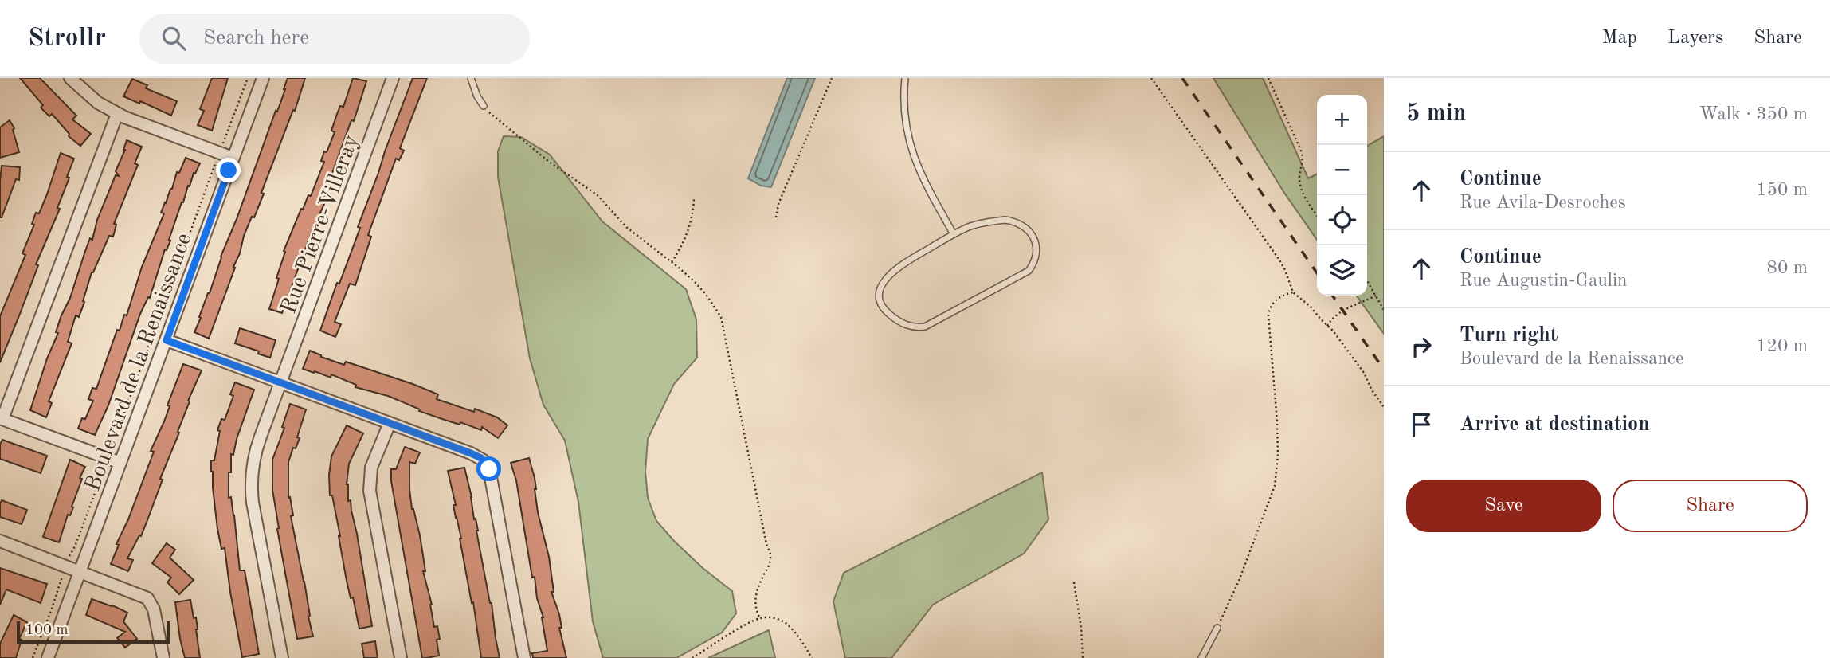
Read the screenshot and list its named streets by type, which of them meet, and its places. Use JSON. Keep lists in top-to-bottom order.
{
  "streets": {
    "street": ["Rue Pierre-Villeray", "Boulevard de la Renaissance"]
  },
  "scale_bar": "100 m",
  "page": {
    "header": "Strollr",
    "search": "Search here",
    "nav": ["Map", "Layers", "Share"],
    "heading": ["5 min", "Walk · 350 m"],
    "map_buttons": ["+", "−"],
    "list": [
      ["Continue", "Rue Avila-Desroches", "150 m"],
      ["Continue", "Rue Augustin-Gaulin", "80 m"],
      ["Turn right", "Boulevard de la Renaissance", "120 m"],
      "Arrive at destination"
    ],
    "buttons": ["Save", "Share"],
    "scale": "100 m"
  }
}
